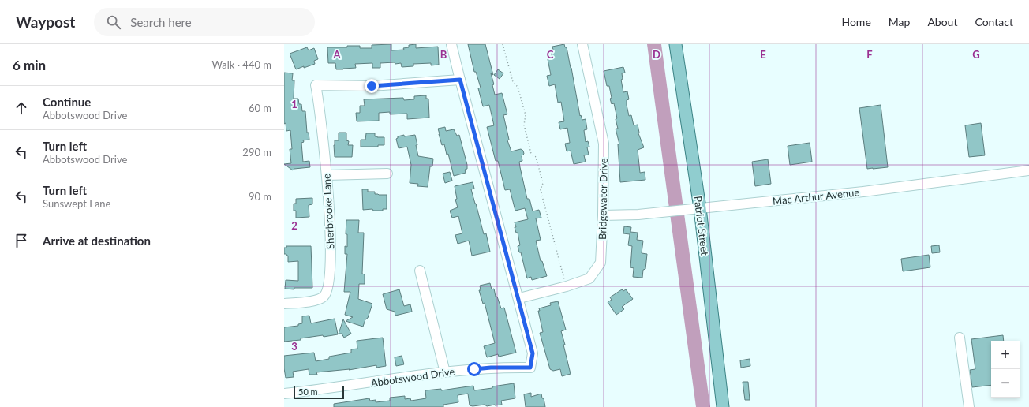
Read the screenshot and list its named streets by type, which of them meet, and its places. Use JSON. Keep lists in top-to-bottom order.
{
  "streets": {
    "main road": ["Patriot Street"],
    "street": [
      "Mac Arthur Avenue",
      "Bridgewater Drive",
      "Sherbrooke Lane",
      "Abbotswood Drive"
    ]
  },
  "crossings": [
    ["Mac Arthur Avenue", "Bridgewater Drive"],
    ["Mac Arthur Avenue", "Patriot Street"],
    ["Bridgewater Drive", "Abbotswood Drive"],
    ["Sherbrooke Lane", "Abbotswood Drive"]
  ],
  "scale_bar": "50 m",
  "page": {
    "header": "Waypost",
    "search": "Search here",
    "nav": [
      "Home",
      "Map",
      "About",
      "Contact"
    ],
    "heading": ["6 min", "Walk · 440 m"],
    "list": [
      ["Continue", "Abbotswood Drive", "60 m"],
      ["Turn left", "Abbotswood Drive", "290 m"],
      ["Turn left", "Sunswept Lane", "90 m"],
      "Arrive at destination"
    ],
    "map_buttons": ["+", "−"],
    "scale": "50 m"
  },
  "grid": {
    "columns": [
      "A",
      "B",
      "C",
      "D",
      "E",
      "F",
      "G"
    ],
    "rows": ["1", "2", "3"]
  }
}
